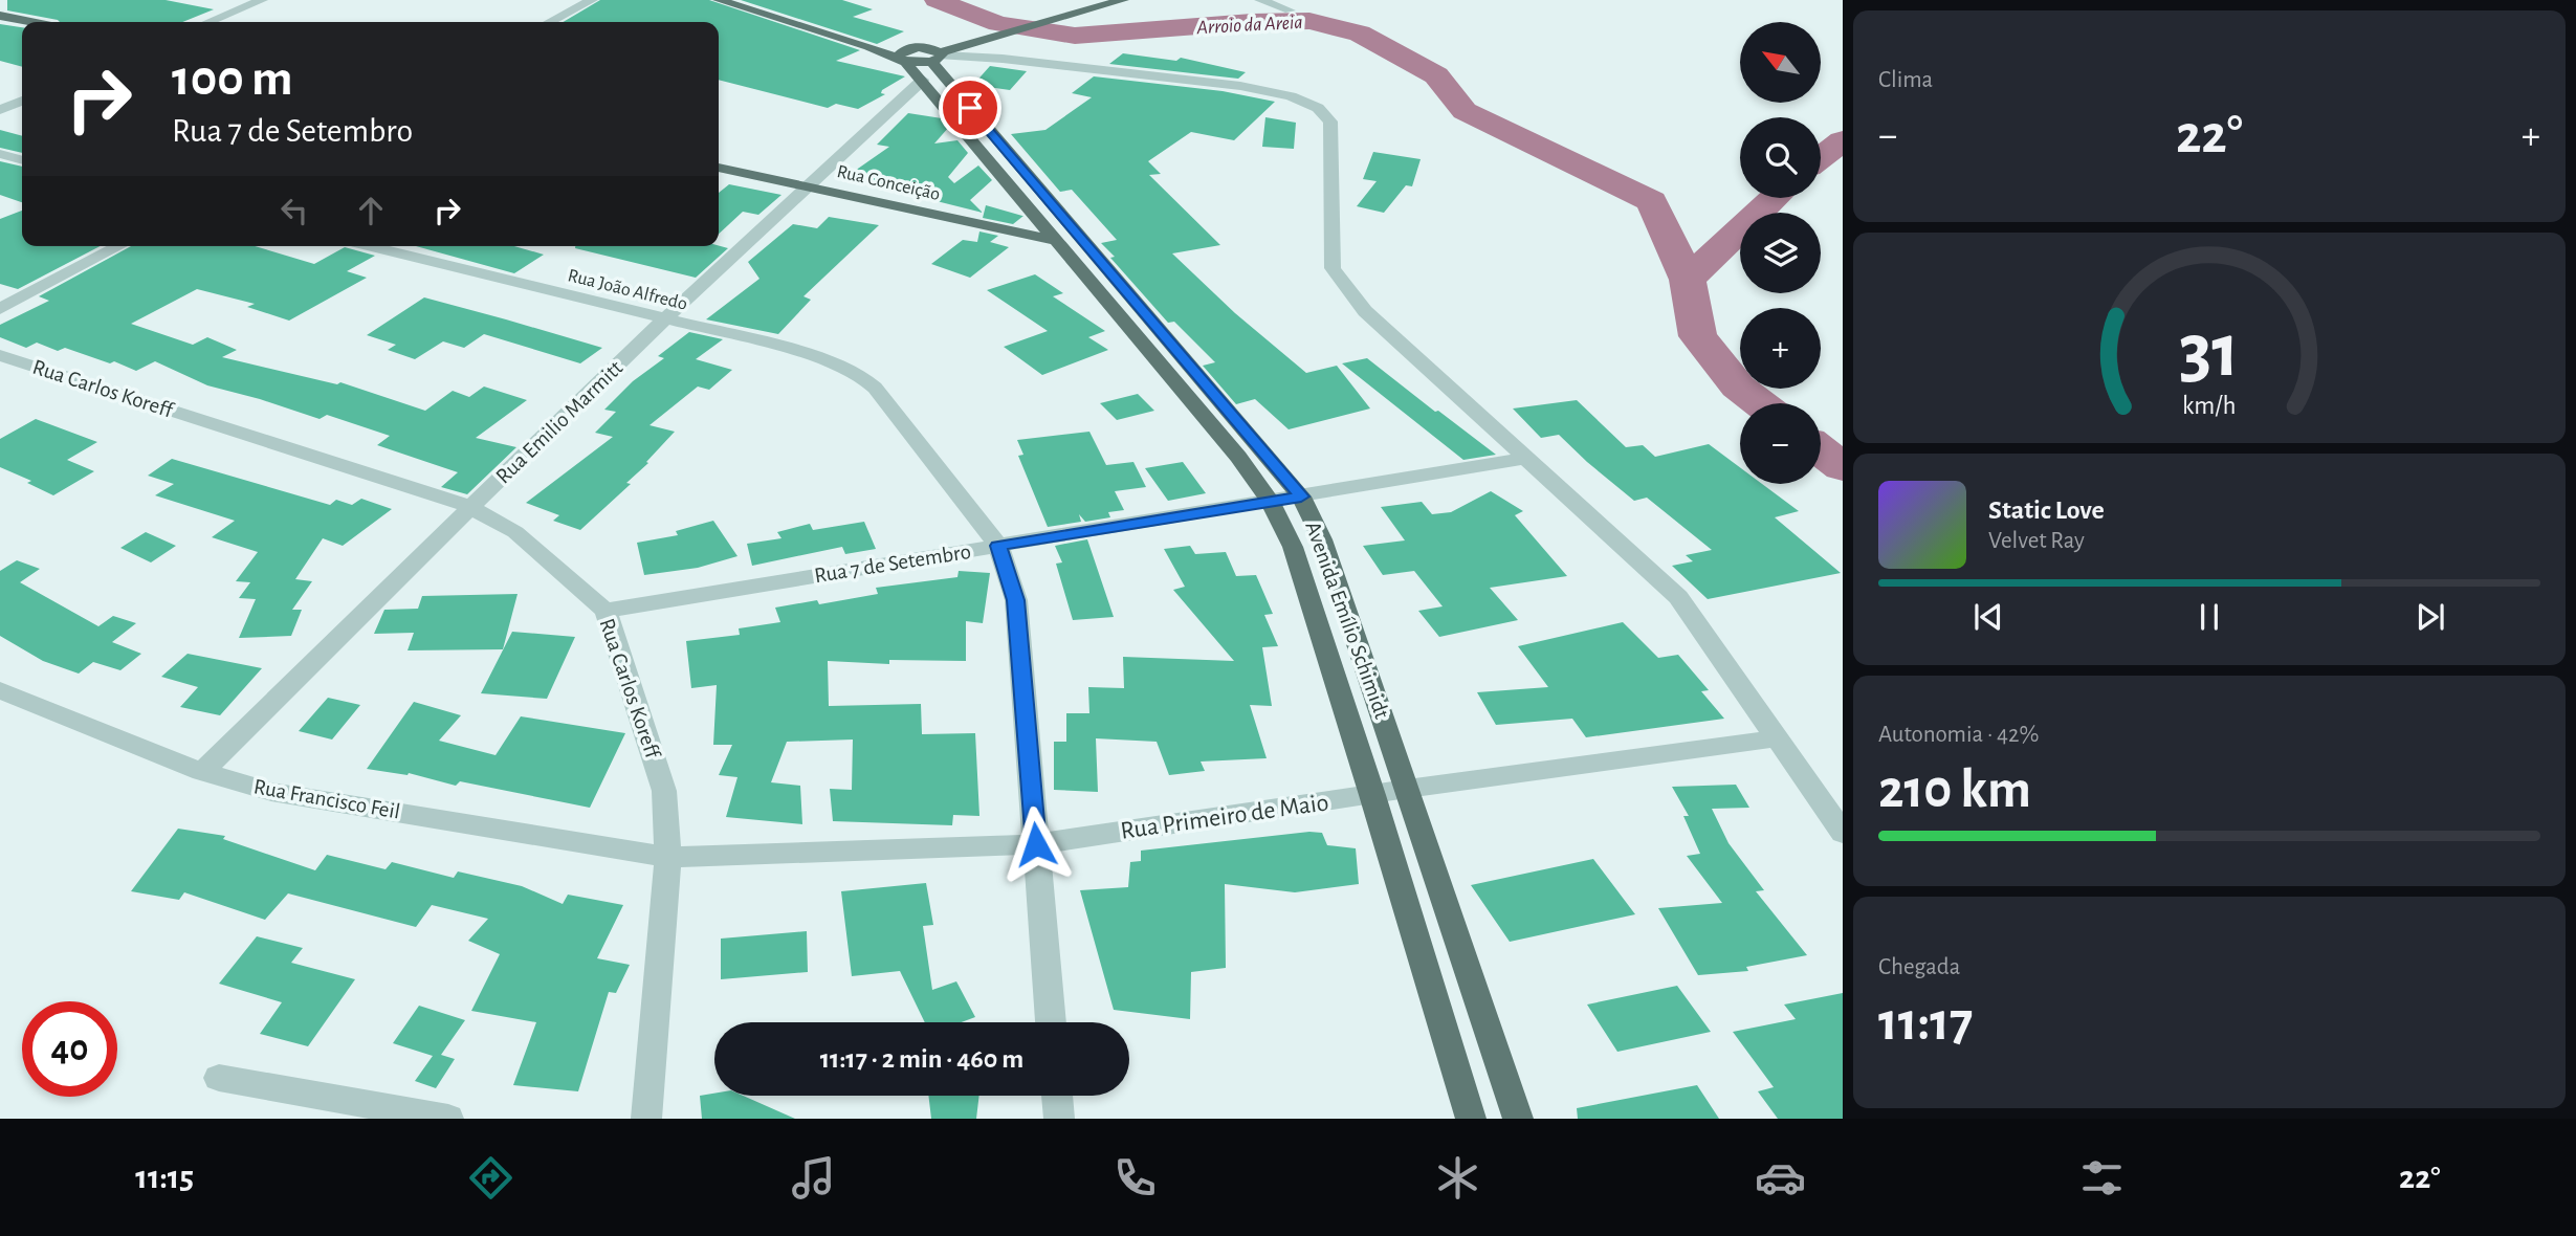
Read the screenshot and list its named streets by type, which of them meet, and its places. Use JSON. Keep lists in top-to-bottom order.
{
  "streets": {
    "main road": ["Rua Conceição", "Avenida Emílio Schimidt"],
    "street": [
      "Rua João Alfredo",
      "Rua Carlos Koreff",
      "Rua Emilio Marmitt",
      "Rua 7 de Setembro",
      "Rua Francisco Feil",
      "Rua Primeiro de Maio"
    ]
  },
  "crossings": [
    ["Rua Conceição", "Rua Emilio Marmitt"],
    ["Rua Conceição", "Avenida Emílio Schimidt"],
    ["Rua João Alfredo", "Rua Emilio Marmitt"],
    ["Rua João Alfredo", "Rua 7 de Setembro"],
    ["Rua João Alfredo", "Rua Primeiro de Maio"],
    ["Rua Carlos Koreff", "Rua Emilio Marmitt"],
    ["Rua Carlos Koreff", "Rua 7 de Setembro"],
    ["Rua Carlos Koreff", "Rua Francisco Feil"],
    ["Rua Carlos Koreff", "Rua Primeiro de Maio"],
    ["Rua Emilio Marmitt", "Avenida Emílio Schimidt"],
    ["Rua Emilio Marmitt", "Rua Francisco Feil"],
    ["Rua 7 de Setembro", "Avenida Emílio Schimidt"],
    ["Avenida Emílio Schimidt", "Rua Primeiro de Maio"],
    ["Rua Francisco Feil", "Rua Primeiro de Maio"]
  ],
  "water": ["Arroio da Areia"],
  "north": "top left",
  "page": {
    "tile": [
      "Clima",
      ["Autonomia · 42%", "210 km"],
      ["Chegada", "11:17"]
    ],
    "map_buttons": ["+", "−"],
    "turn": ["100 m", "Rua 7 de Setembro"],
    "heat": ["−", "22°", "+"],
    "song": ["Static Love", "Velvet Ray"],
    "limit": "40",
    "trip": "11:17 · 2 min · 460 m",
    "tabs": ["11:15", "22°"],
    "gauge": ["31", "km/h"]
  }
}
